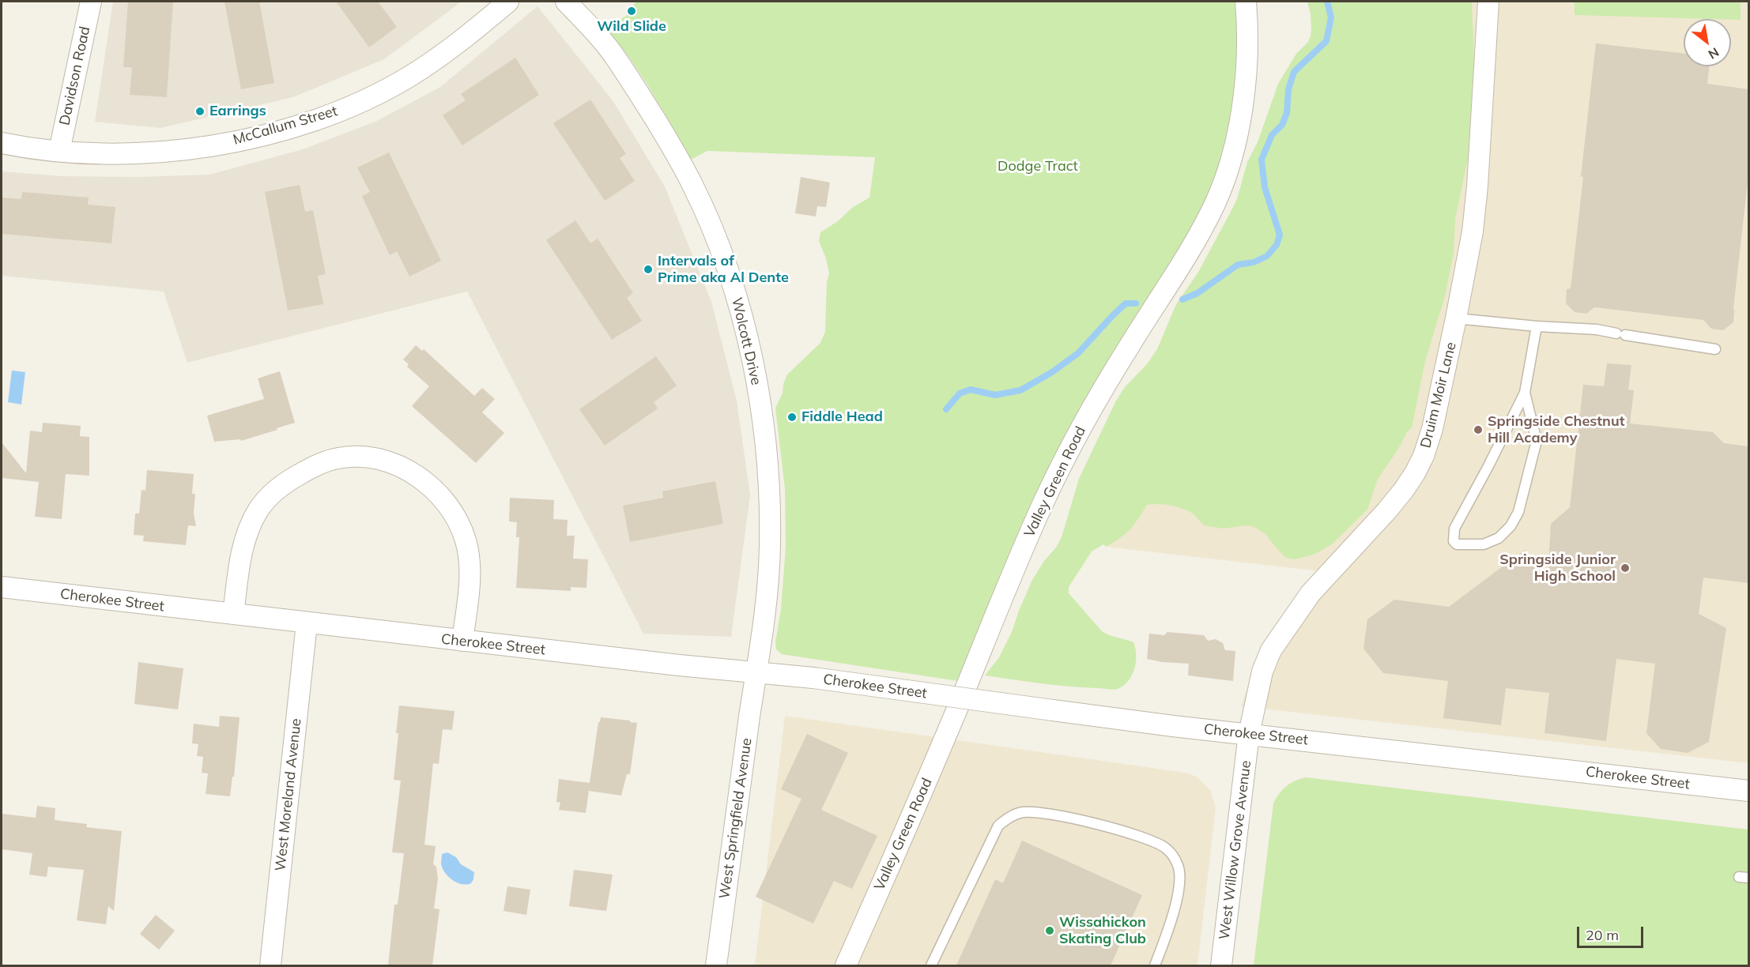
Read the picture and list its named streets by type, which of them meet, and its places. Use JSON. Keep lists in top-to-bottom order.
{
  "streets": {
    "street": [
      "Davidson Road",
      "McCallum Street",
      "Wolcott Drive",
      "Druim Moir Lane",
      "Valley Green Road",
      "Cherokee Street",
      "West Moreland Avenue",
      "West Springfield Avenue",
      "West Willow Grove Avenue"
    ]
  },
  "crossings": [
    ["Davidson Road", "McCallum Street"],
    ["Wolcott Drive", "Cherokee Street"],
    ["Wolcott Drive", "West Springfield Avenue"],
    ["Druim Moir Lane", "Cherokee Street"],
    ["Druim Moir Lane", "West Willow Grove Avenue"],
    ["Cherokee Street", "West Moreland Avenue"],
    ["Cherokee Street", "West Springfield Avenue"],
    ["Cherokee Street", "West Willow Grove Avenue"]
  ],
  "parks": ["Dodge Tract"],
  "places": [
    "Wild Slide",
    "Earrings",
    "Intervals of Prime aka Al Dente",
    "Fiddle Head",
    "Springside Chestnut Hill Academy",
    "Springside Junior High School",
    "Wissahickon Skating Club"
  ],
  "scale_bar": "20 m",
  "north": "bottom right"
}
